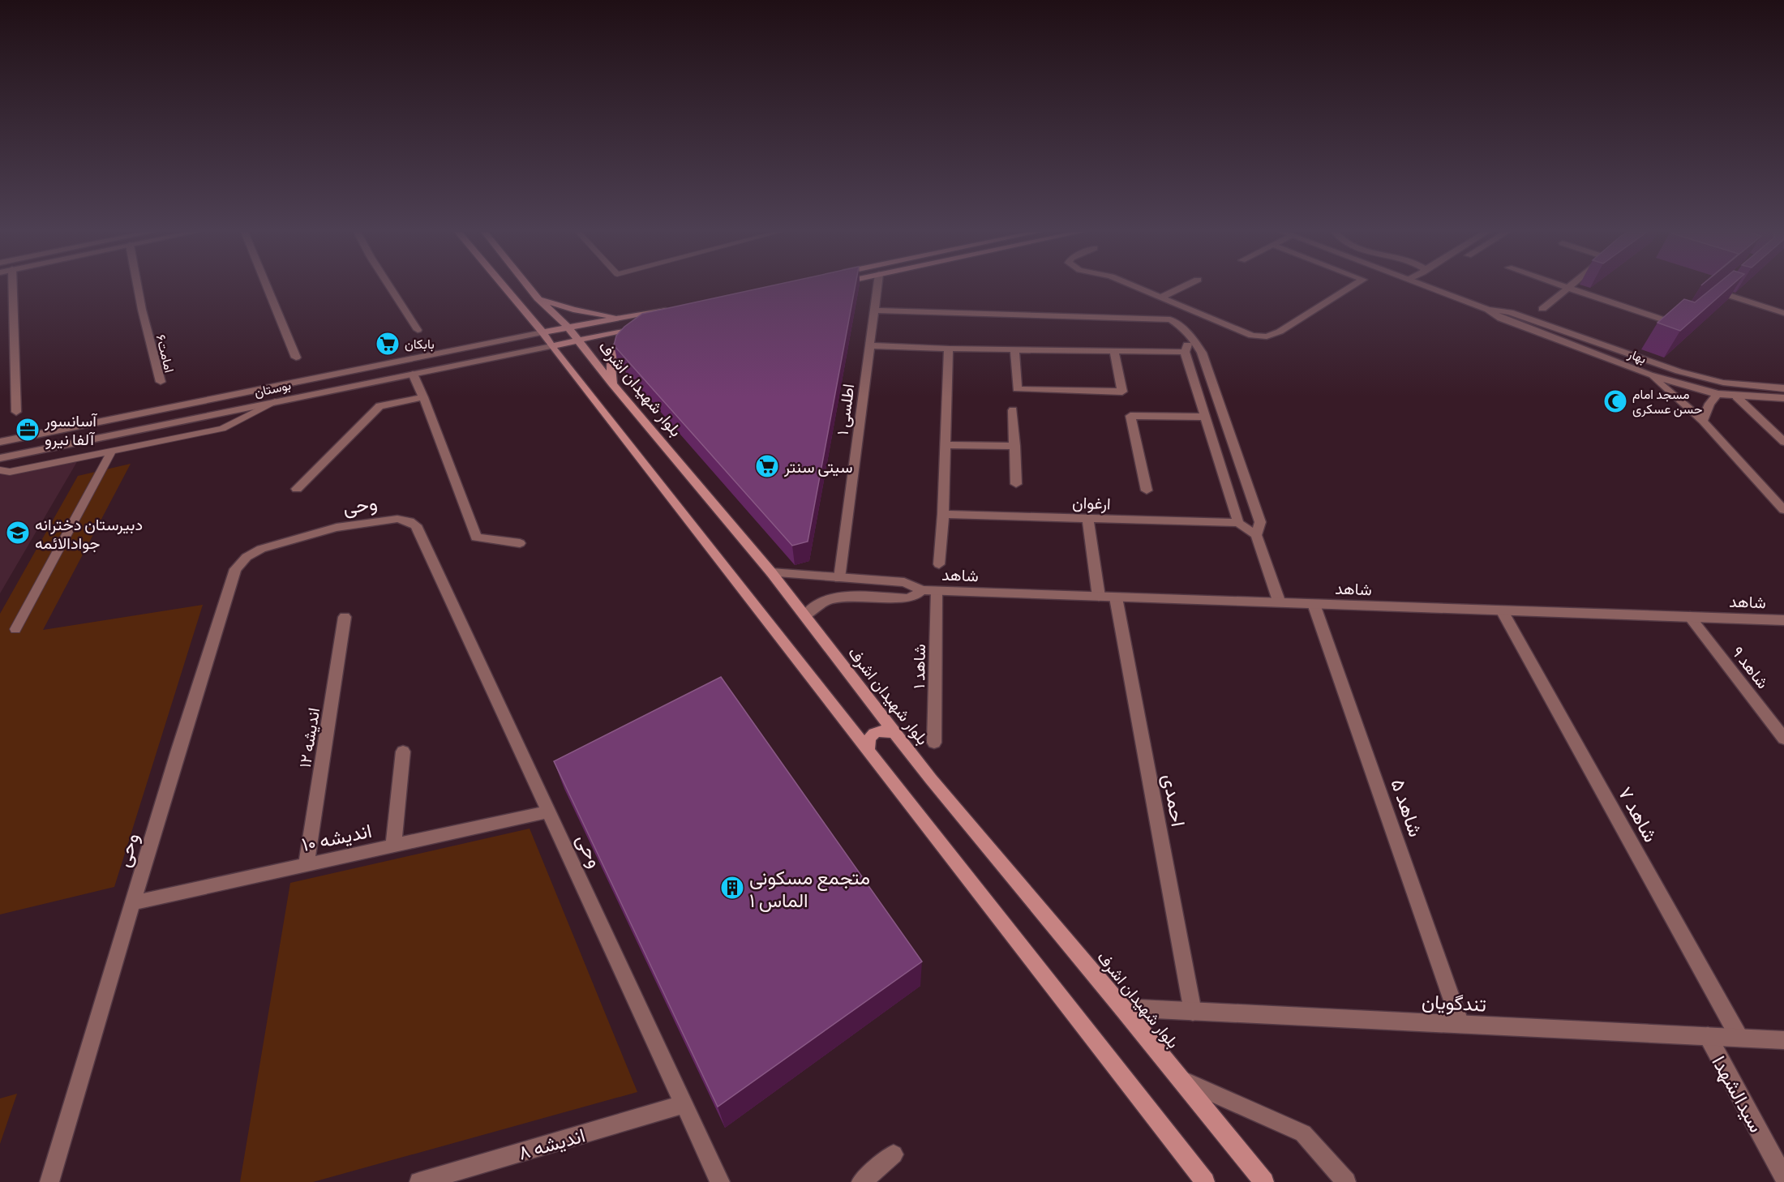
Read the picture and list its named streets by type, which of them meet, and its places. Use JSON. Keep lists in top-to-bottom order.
{
  "streets": {
    "main road": ["بلوار شهیدان اشرف"],
    "street": [
      "امامت۶",
      "بهار",
      "بوستان",
      "اطلسی ۱",
      "ارغوان",
      "وحی",
      "شاهد",
      "شاهد ۱",
      "شاهد ۹",
      "اندیشه ۱۲",
      "احمدی",
      "شاهد ۵",
      "شاهد ۷",
      "اندیشه ۱۰",
      "تندگویان",
      "سیدالشهدا",
      "اندیشه ۸"
    ]
  },
  "crossings": [
    ["بلوار شهیدان اشرف", "شاهد"],
    ["بلوار شهیدان اشرف", "تندگویان"],
    ["اطلسی ۱", "شاهد"],
    ["وحی", "اندیشه ۱۰"],
    ["وحی", "اندیشه ۸"],
    ["شاهد", "شاهد ۱"],
    ["شاهد", "شاهد ۹"],
    ["شاهد", "احمدی"],
    ["شاهد", "شاهد ۵"],
    ["شاهد", "شاهد ۷"],
    ["اندیشه ۱۲", "اندیشه ۱۰"],
    ["احمدی", "تندگویان"],
    ["شاهد ۵", "تندگویان"],
    ["شاهد ۷", "تندگویان"],
    ["تندگویان", "سیدالشهدا"]
  ],
  "places": {
    "supermarket": ["بابکان", "سیتی سنتر"],
    "mosque": ["مسجد امام حسن عسکری"],
    "office": ["آسانسور آلفا نيرو"],
    "school or university": ["دبیرستان دخترانه جوادالائمه"],
    "building": ["متجمع مسکونی الماس ۱"]
  }
}
